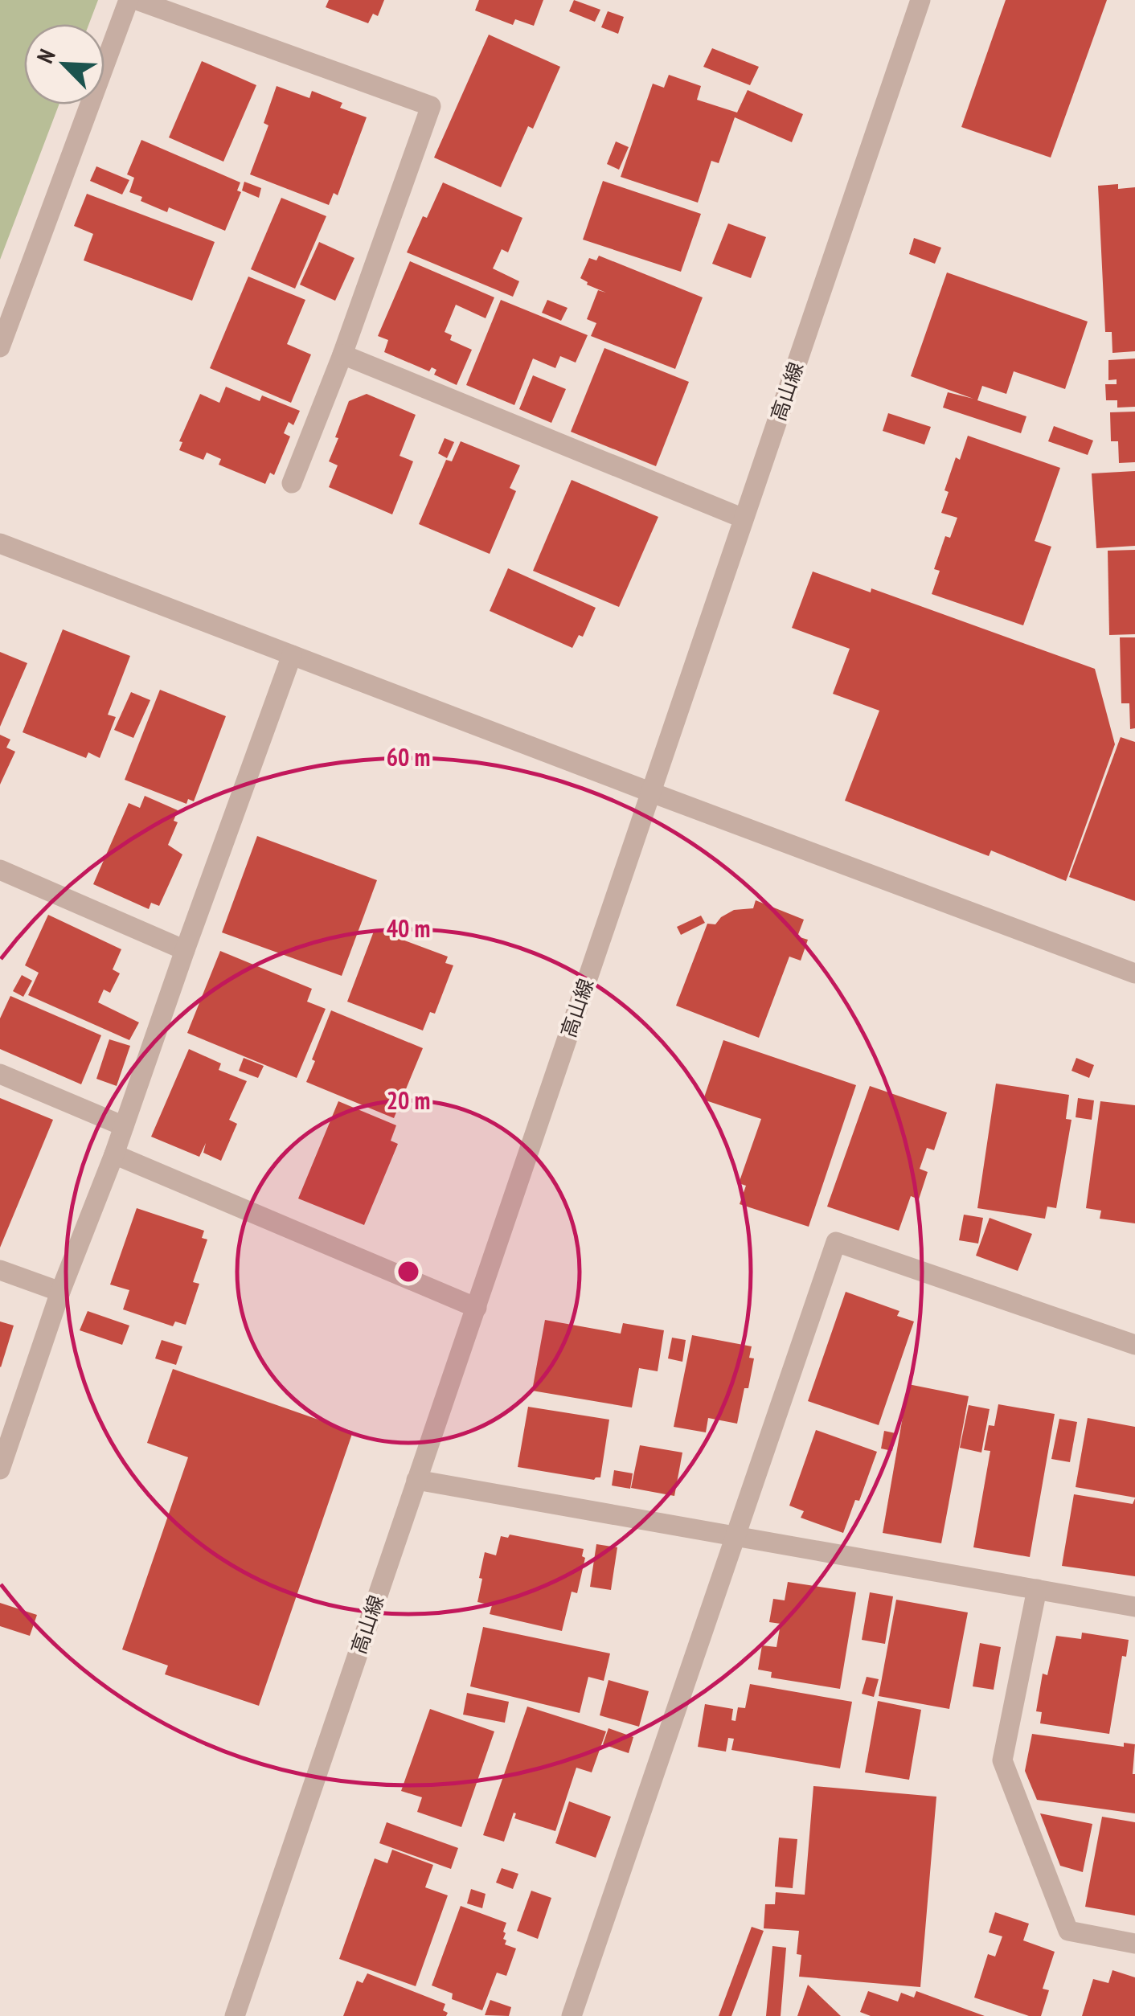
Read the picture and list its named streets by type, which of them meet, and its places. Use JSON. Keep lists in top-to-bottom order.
{
  "streets": {
    "street": ["高山線"]
  },
  "north": "top left",
  "rings": ["60 m", "40 m", "20 m"]
}
